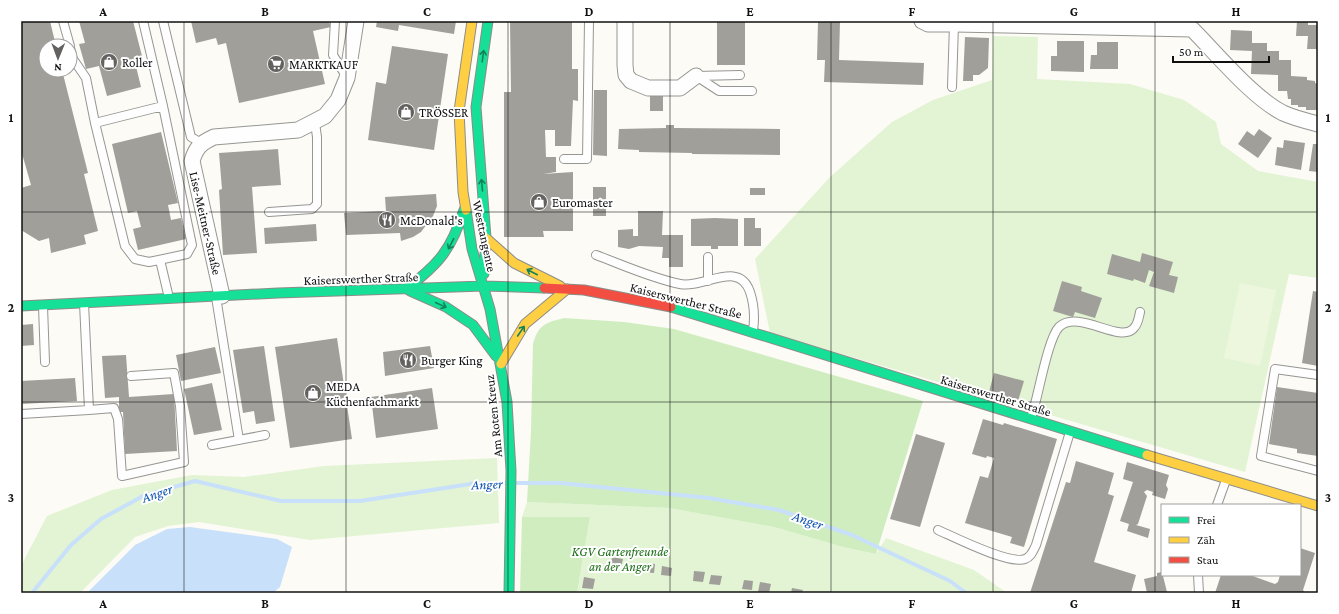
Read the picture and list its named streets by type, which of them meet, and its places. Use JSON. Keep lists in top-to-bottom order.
{
  "streets": {
    "main road": ["Westtangente", "Kaiserswerther Straße", "Am Roten Kreuz"],
    "street": ["Lise-Meitner-Straße"]
  },
  "crossings": [
    ["Lise-Meitner-Straße", "Kaiserswerther Straße"],
    ["Westtangente", "Kaiserswerther Straße"],
    ["Westtangente", "Am Roten Kreuz"],
    ["Kaiserswerther Straße", "Am Roten Kreuz"]
  ],
  "water": ["Anger"],
  "parks": ["KGV Gartenfreunde an der Anger"],
  "places": {
    "shop": [
      "Roller",
      "TRÖSSER",
      "Euromaster",
      "MEDA Küchenfachmarkt"
    ],
    "supermarket": ["MARKTKAUF"],
    "restaurant": ["McDonald's", "Burger King"]
  },
  "legend": ["Frei", "Zäh", "Stau"],
  "scale_bar": "50 m",
  "north": "bottom",
  "grid": {
    "columns": [
      "A",
      "B",
      "C",
      "D",
      "E",
      "F",
      "G",
      "H"
    ],
    "rows": ["1", "2", "3"]
  }
}
